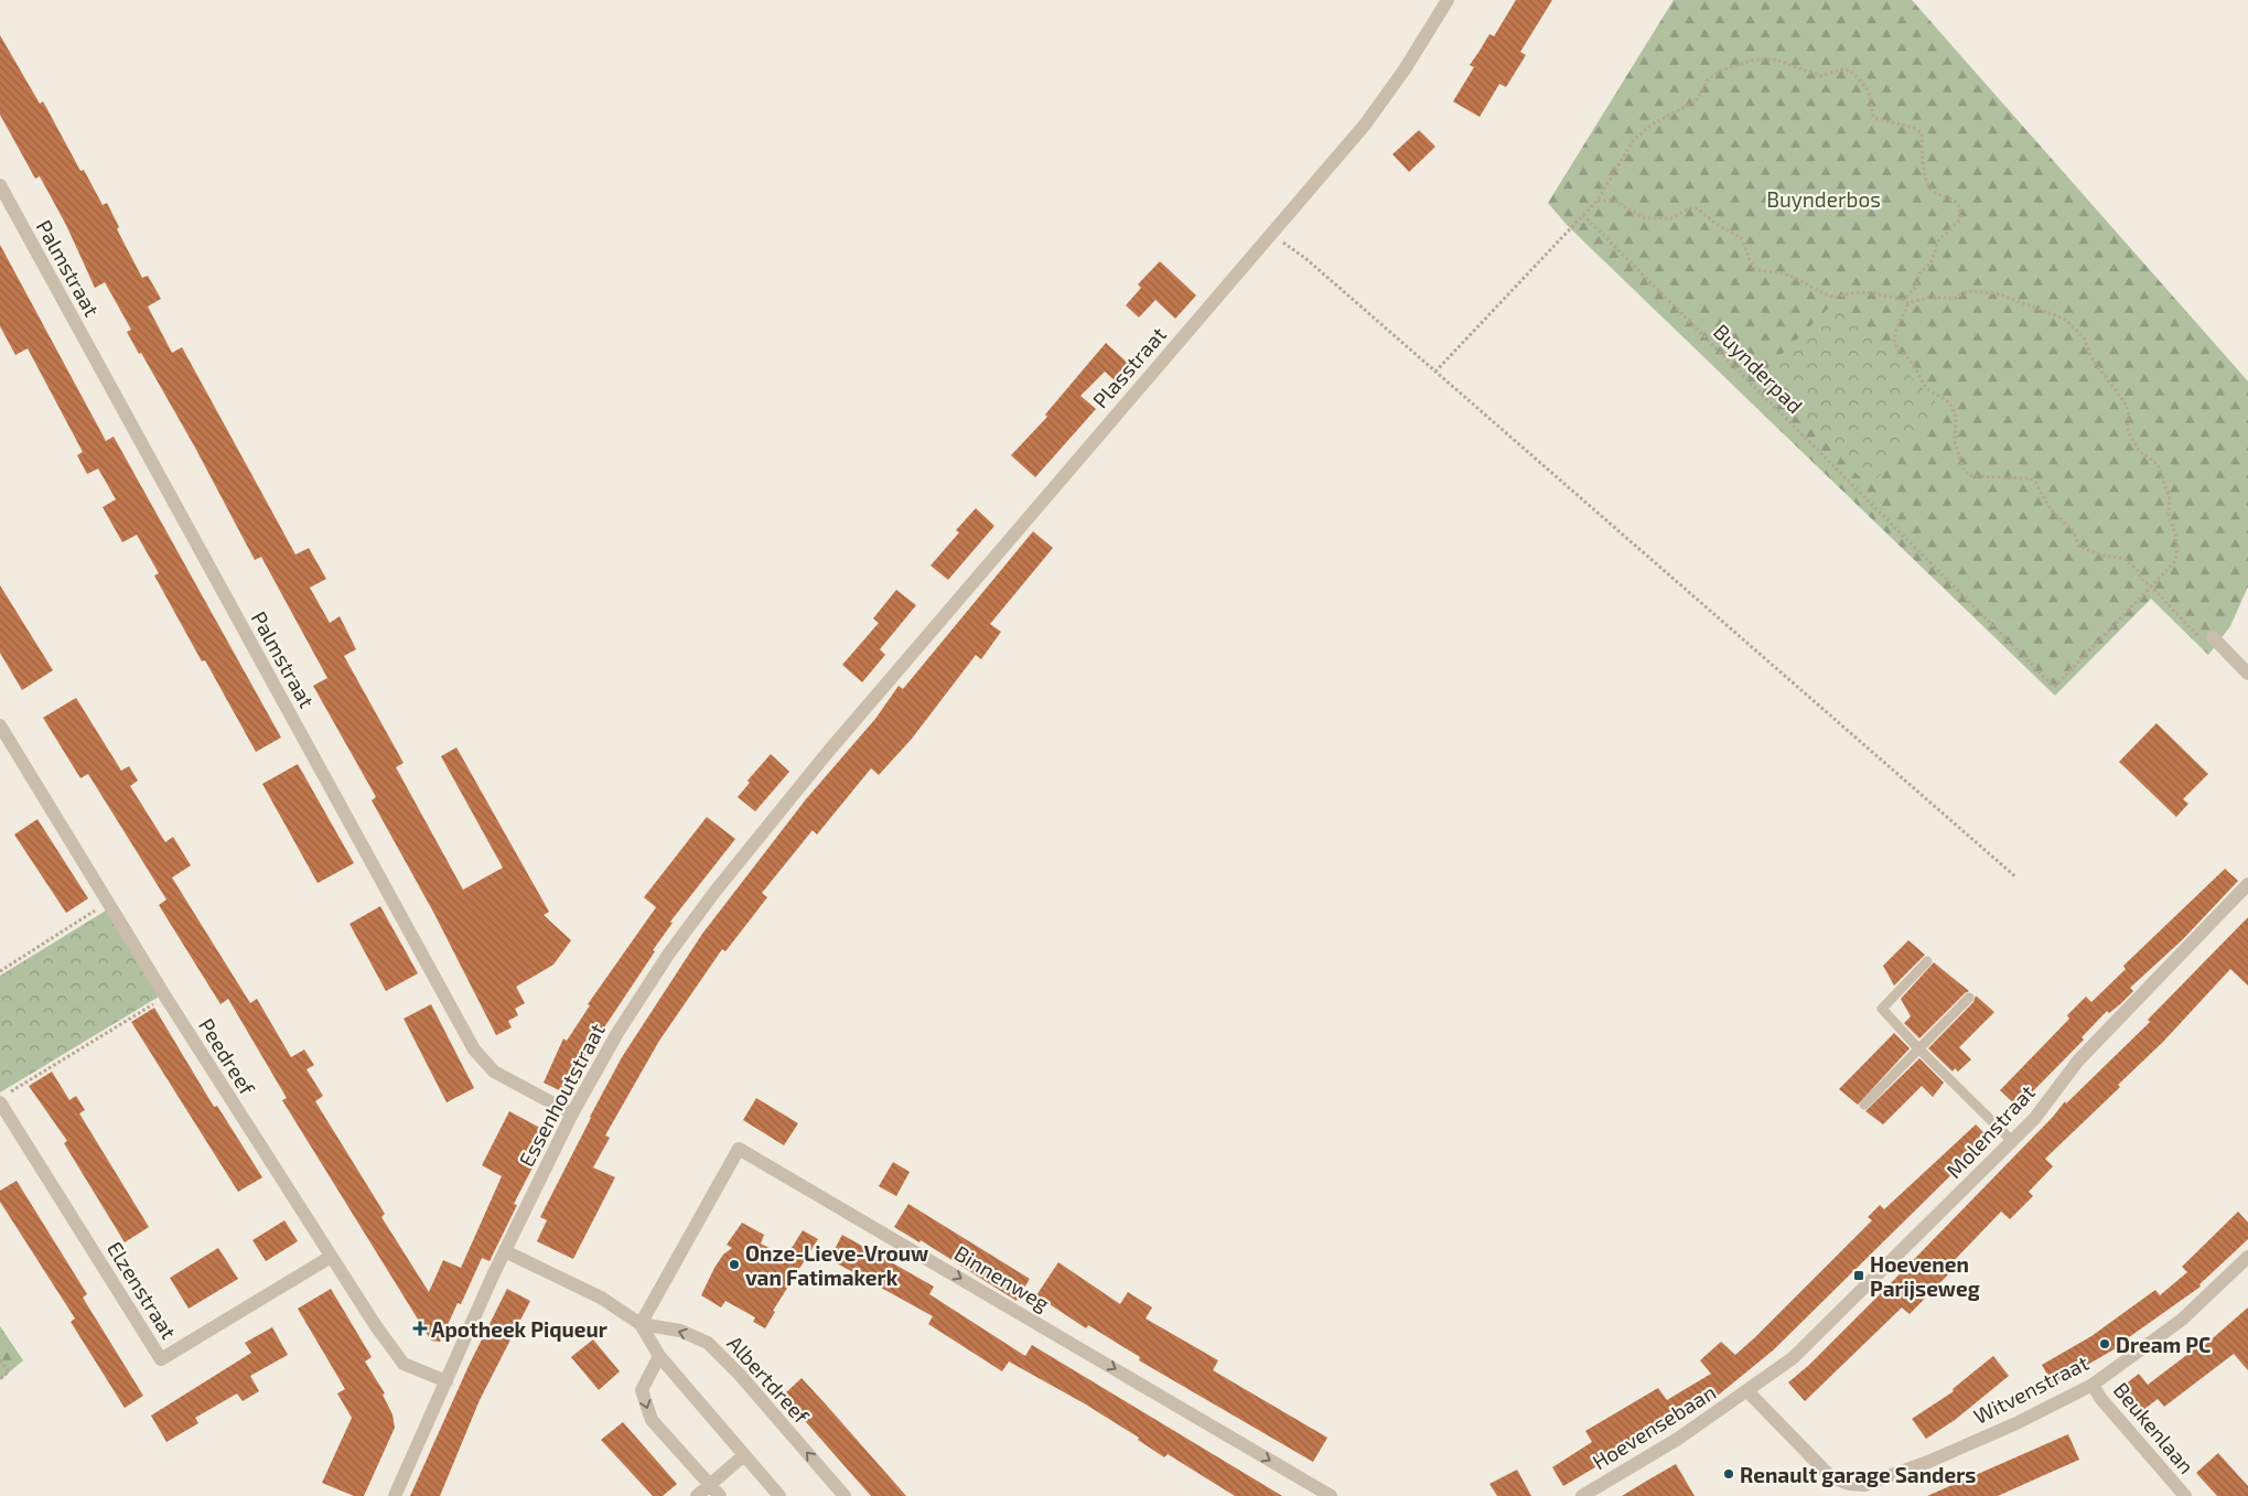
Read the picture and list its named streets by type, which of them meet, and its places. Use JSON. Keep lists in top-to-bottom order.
{
  "streets": {
    "street": [
      "Palmstraat",
      "Plasstraat",
      "Peedreef",
      "Essenhoutstraat",
      "Molenstraat",
      "Binnenweg",
      "Elzenstraat",
      "Albertdreef",
      "Witvenstraat",
      "Hoevensebaan",
      "Beukenlaan"
    ],
    "path": ["Buynderpad"]
  },
  "crossings": [
    ["Palmstraat", "Essenhoutstraat"],
    ["Plasstraat", "Essenhoutstraat"],
    ["Peedreef", "Essenhoutstraat"],
    ["Peedreef", "Elzenstraat"],
    ["Essenhoutstraat", "Albertdreef"],
    ["Molenstraat", "Hoevensebaan"],
    ["Binnenweg", "Albertdreef"],
    ["Witvenstraat", "Beukenlaan"]
  ],
  "one_way": ["Binnenweg"],
  "parks": ["Buynderbos"],
  "places": {
    "other": ["Onze-Lieve-Vrouw van Fatimakerk", "Dream PC", "Renault garage Sanders"],
    "transit": ["Hoevenen Parijseweg"],
    "health": ["Apotheek Piqueur"]
  }
}
